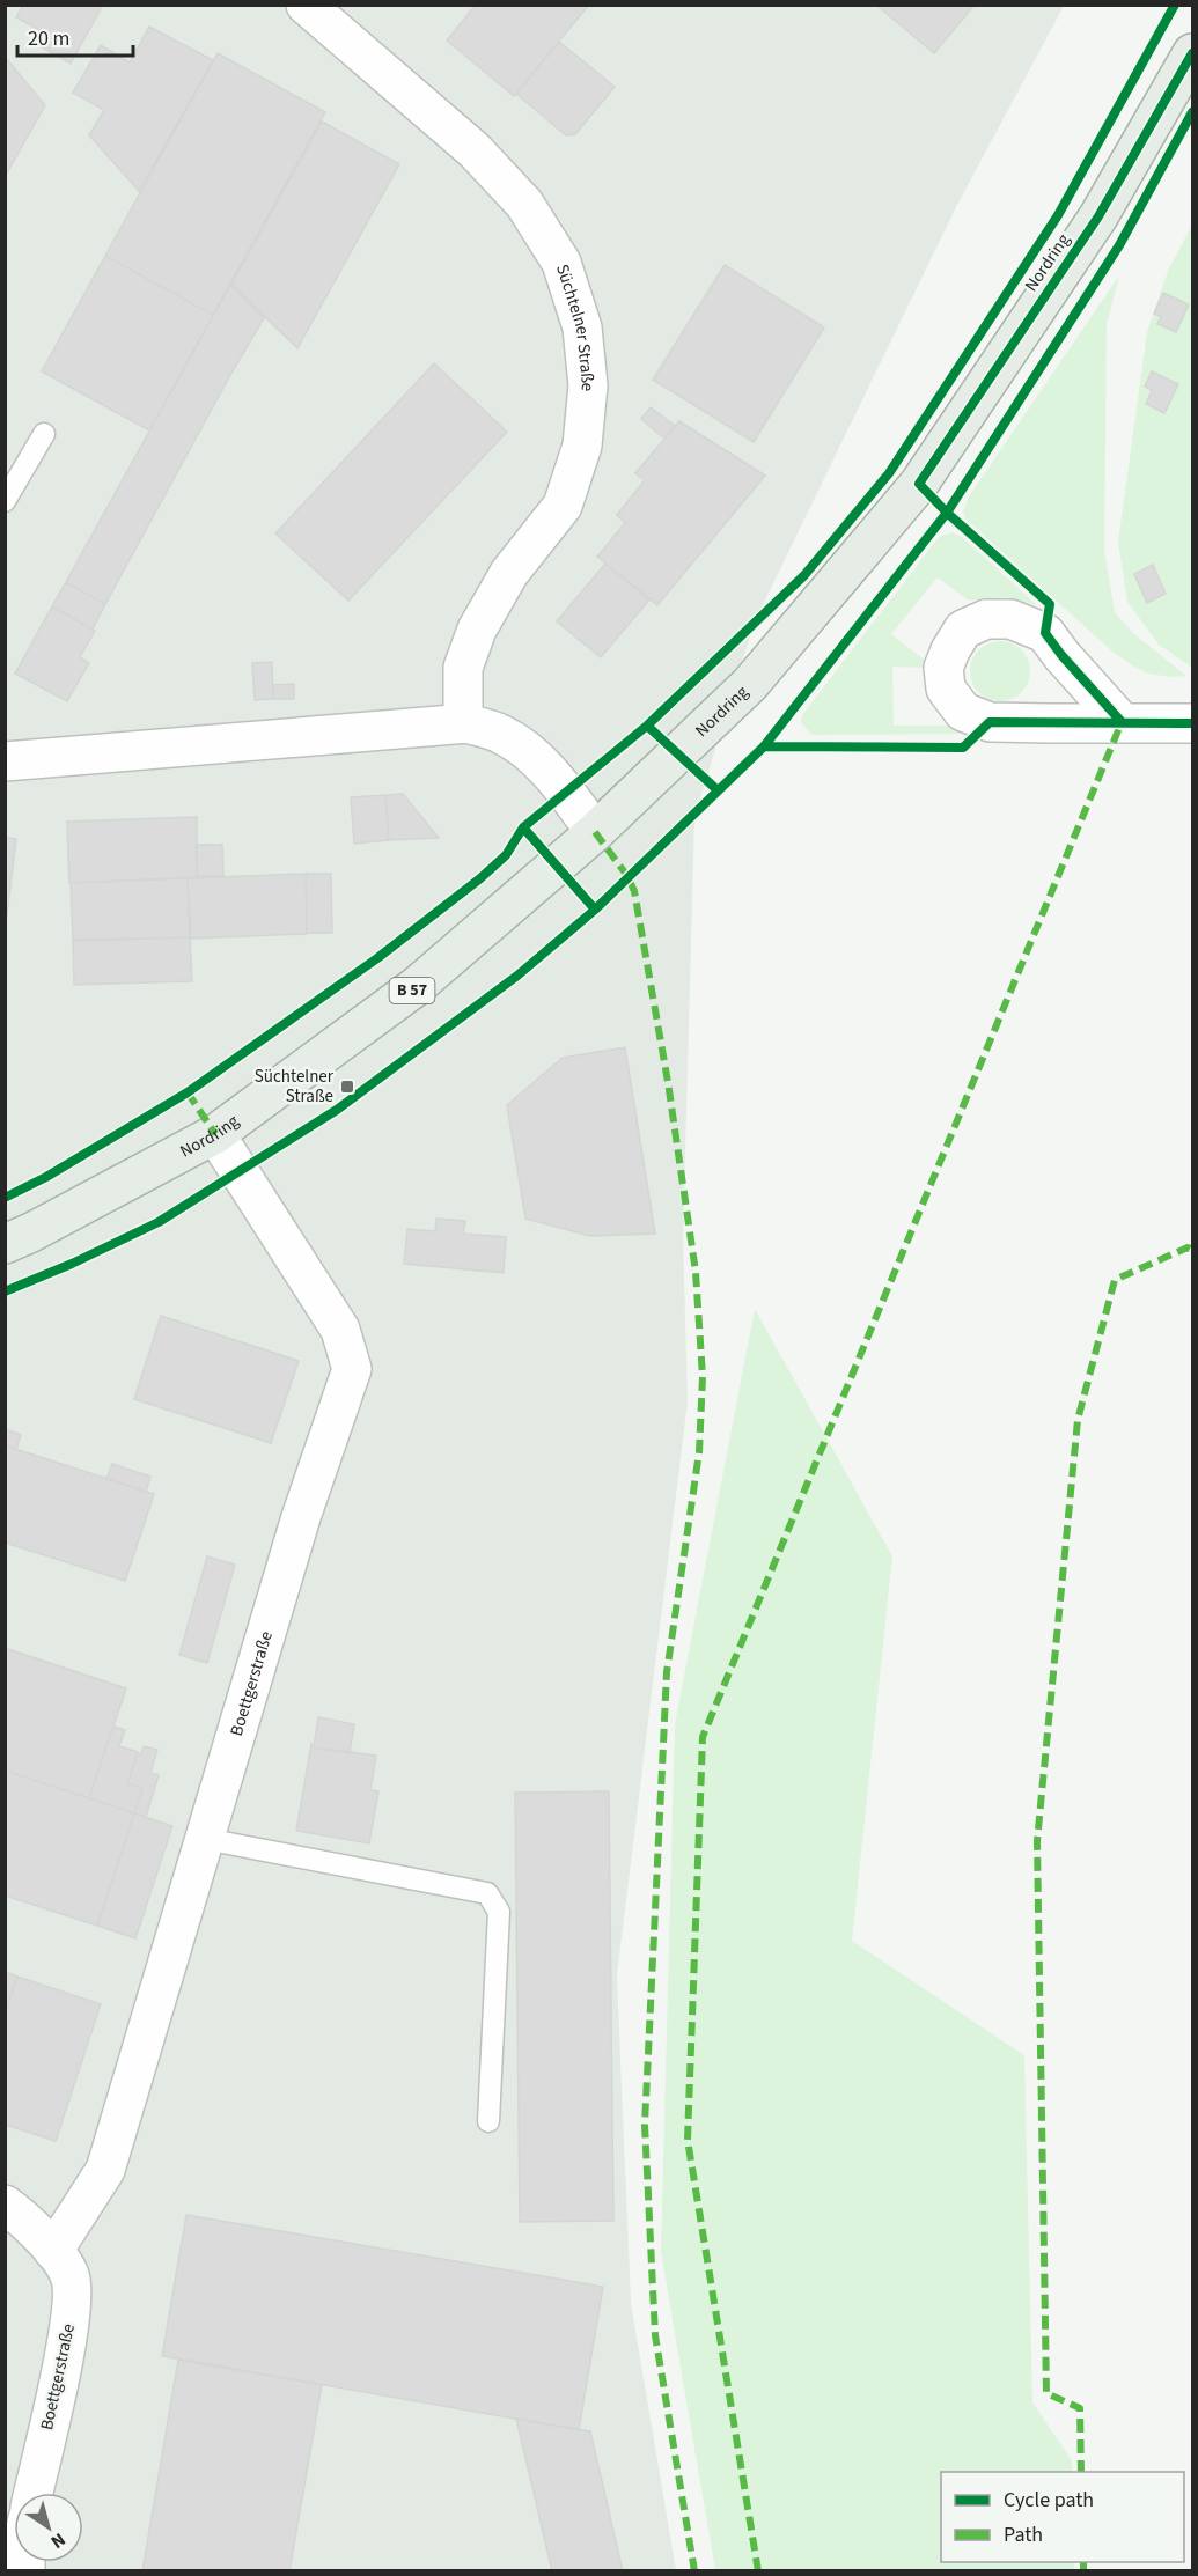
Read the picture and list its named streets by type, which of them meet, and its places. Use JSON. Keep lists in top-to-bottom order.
{
  "streets": {
    "main road": ["Nordring", "B 57"],
    "street": ["Süchtelner Straße", "Boettgerstraße"]
  },
  "crossings": [
    ["Nordring", "Boettgerstraße"]
  ],
  "places": {
    "transit": ["Süchtelner Straße"]
  },
  "legend": ["Cycle path", "Path"],
  "scale_bar": "20 m",
  "north": "bottom right"
}
